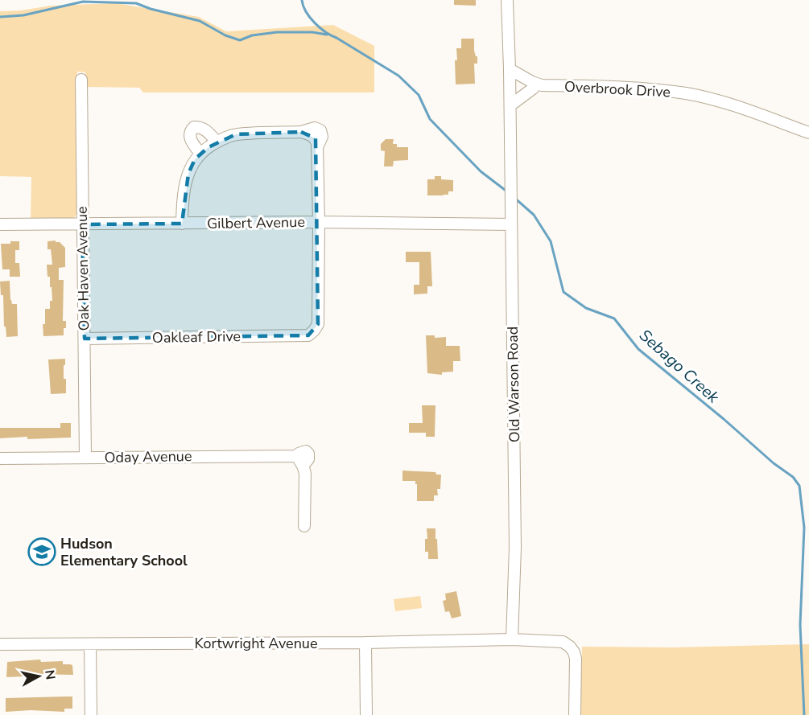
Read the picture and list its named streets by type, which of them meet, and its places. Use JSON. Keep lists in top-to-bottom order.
{
  "streets": {
    "street": [
      "Overbrook Drive",
      "Gilbert Avenue",
      "Oak Haven Avenue",
      "Oakleaf Drive",
      "Old Warson Road",
      "Oday Avenue",
      "Kortwright Avenue"
    ]
  },
  "crossings": [
    ["Overbrook Drive", "Old Warson Road"],
    ["Gilbert Avenue", "Oak Haven Avenue"],
    ["Gilbert Avenue", "Oakleaf Drive"],
    ["Gilbert Avenue", "Old Warson Road"],
    ["Oak Haven Avenue", "Oakleaf Drive"],
    ["Oak Haven Avenue", "Oday Avenue"],
    ["Old Warson Road", "Kortwright Avenue"]
  ],
  "water": ["Sebago Creek"],
  "places": {
    "school or university": ["Hudson Elementary School"]
  },
  "north": "right"
}
